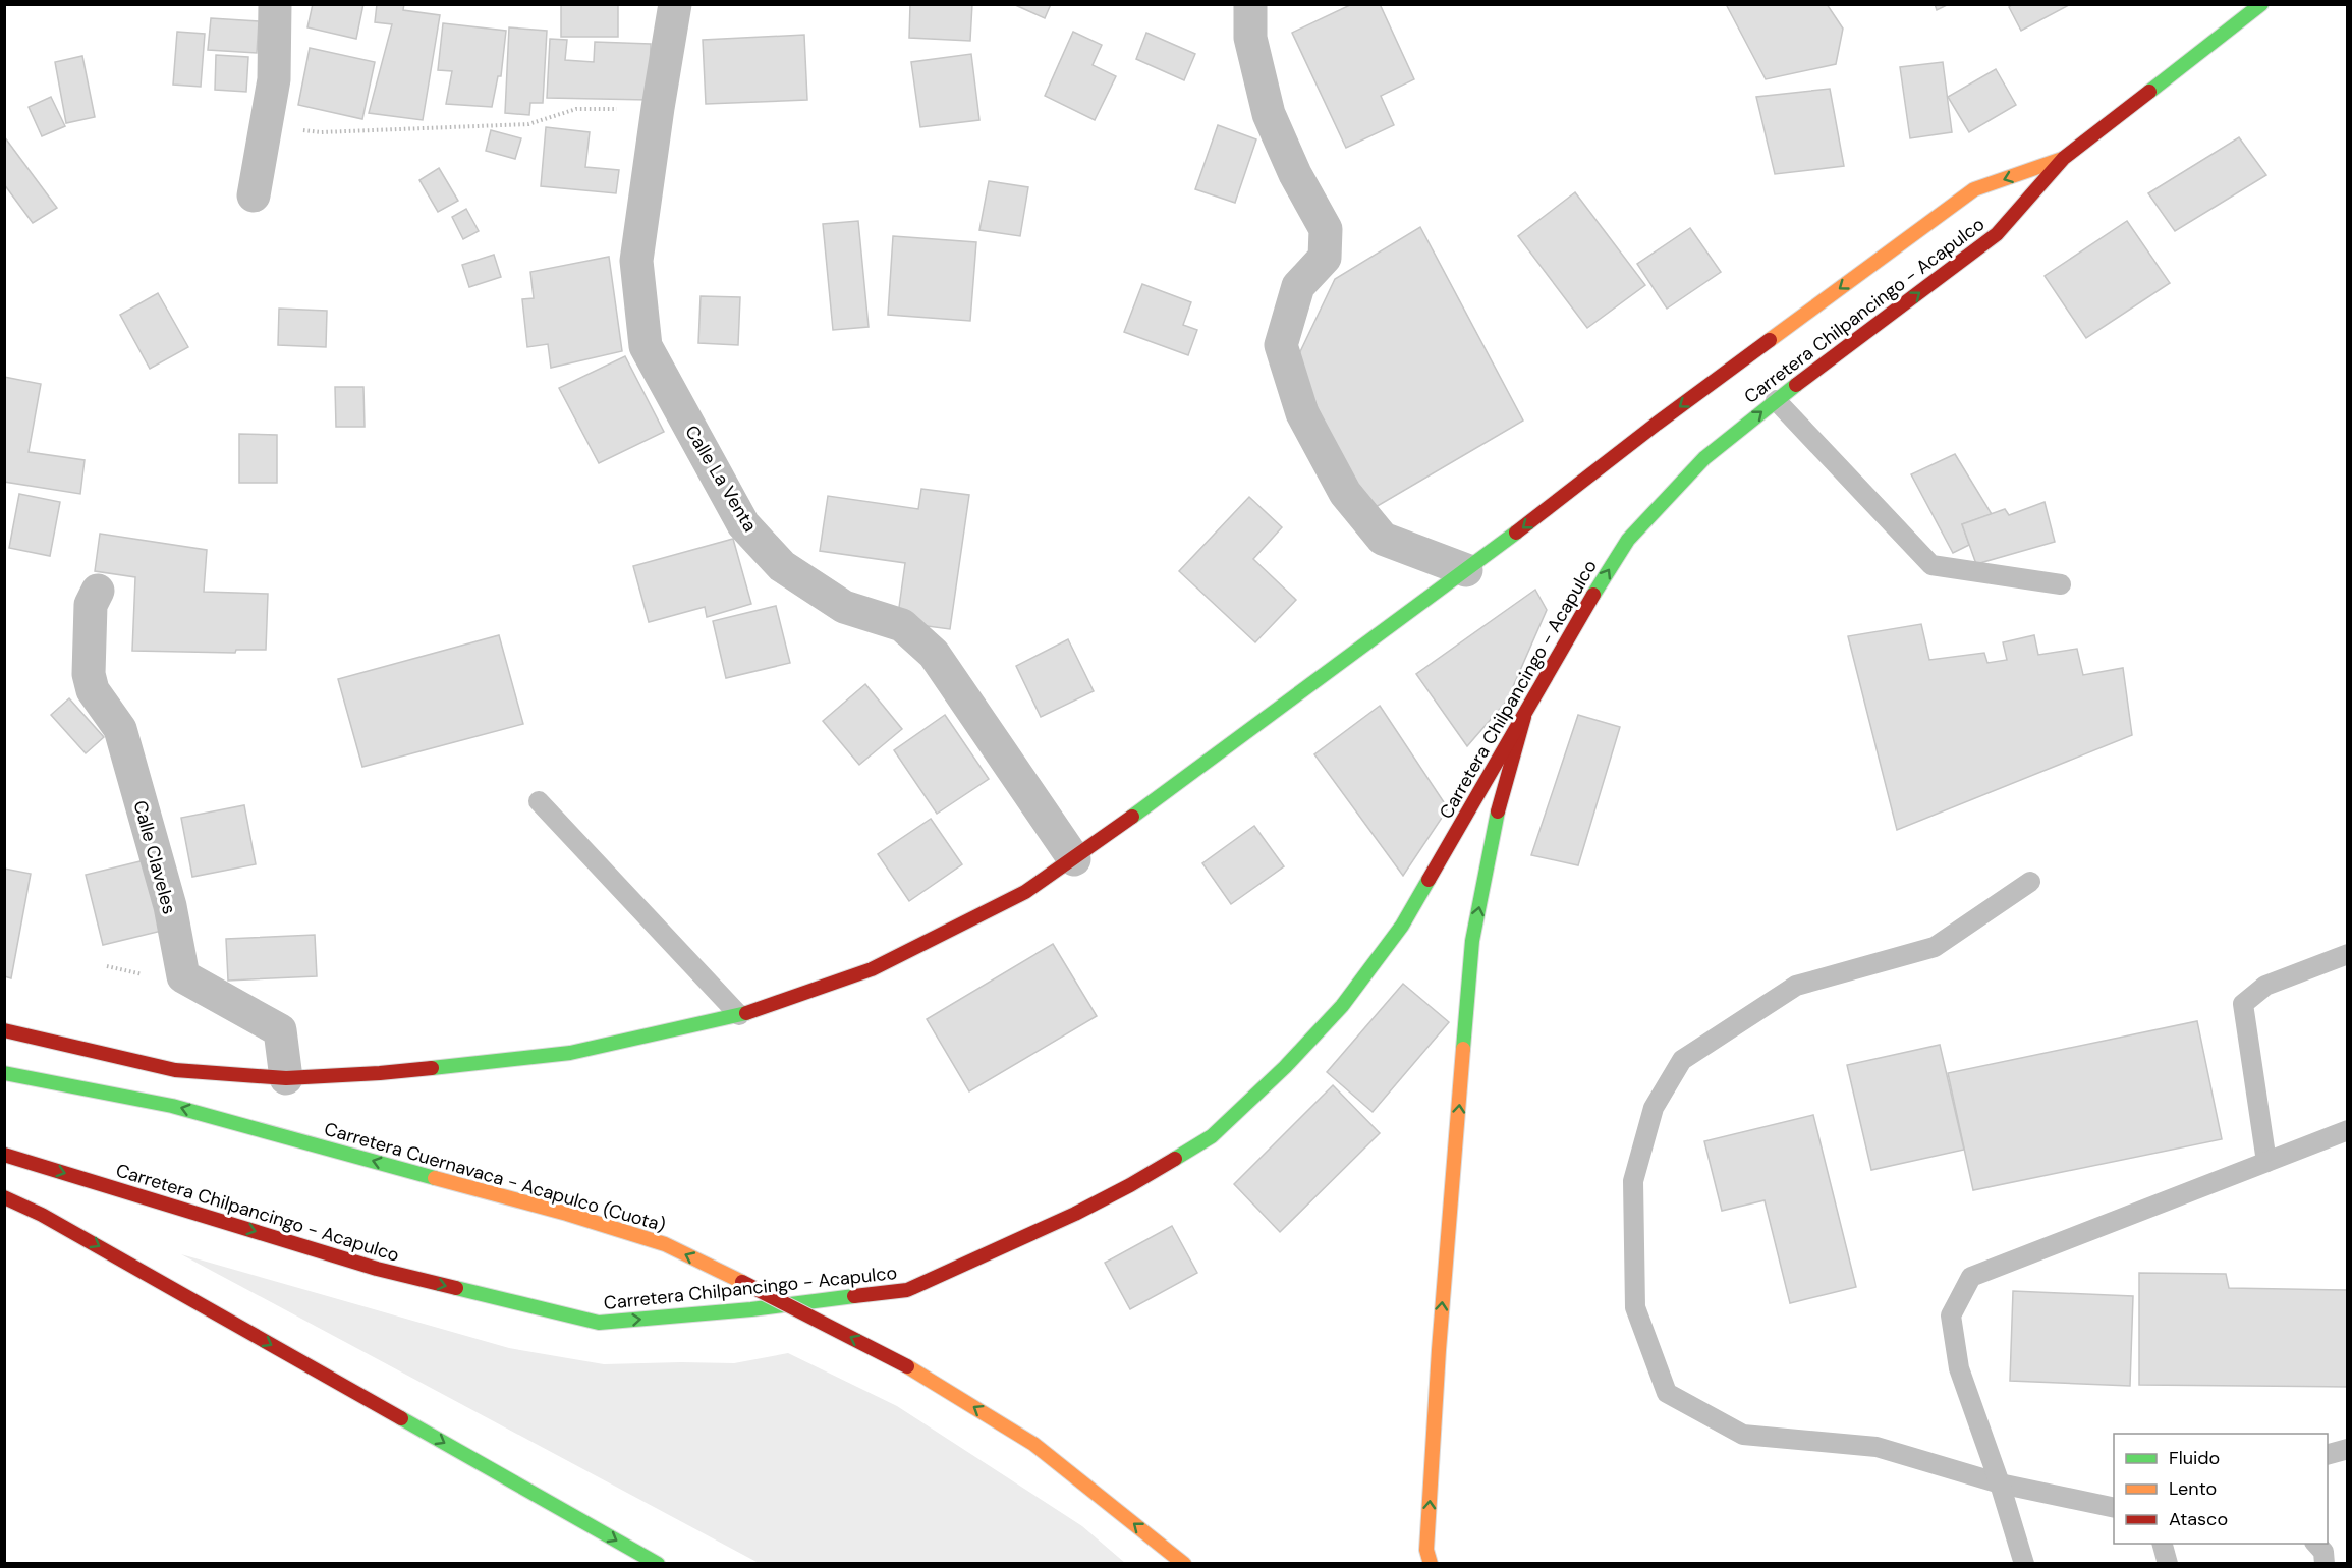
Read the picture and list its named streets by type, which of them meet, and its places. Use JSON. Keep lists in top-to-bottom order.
{
  "streets": {
    "main road": ["Carretera Chilpancingo - Acapulco", "Carretera Cuernavaca - Acapulco (Cuota)"],
    "street": ["Calle La Venta", "Calle Claveles"]
  },
  "crossings": [
    ["Carretera Chilpancingo - Acapulco", "Calle La Venta"],
    ["Carretera Chilpancingo - Acapulco", "Calle Claveles"]
  ],
  "one_way": ["Carretera Cuernavaca - Acapulco (Cuota)"],
  "legend": ["Fluido", "Lento", "Atasco"]
}
